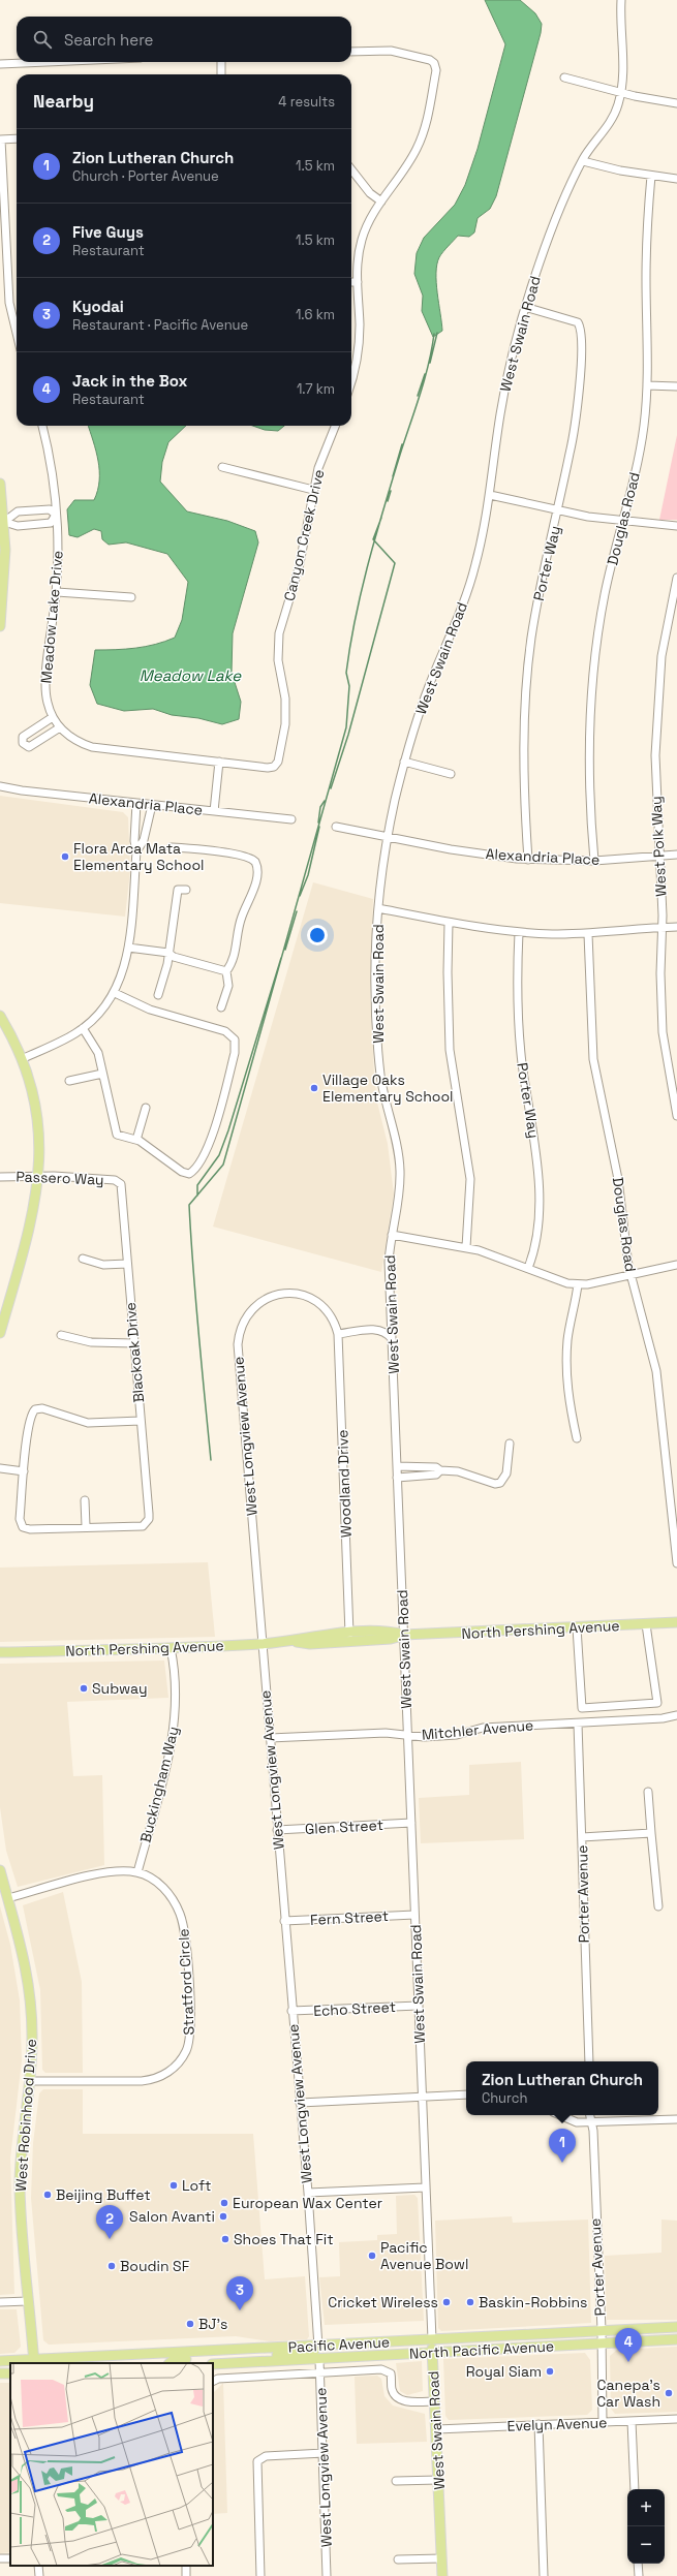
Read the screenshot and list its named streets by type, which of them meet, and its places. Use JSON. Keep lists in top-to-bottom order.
{
  "streets": {
    "main road": [
      "West Swain Road",
      "North Pershing Avenue",
      "West Robinhood Drive",
      "Pacific Avenue",
      "North Pacific Avenue"
    ],
    "street": [
      "Douglas Road",
      "Canyon Creek Drive",
      "Porter Way",
      "Meadow Lake Drive",
      "Alexandria Place",
      "West Polk Way",
      "Passero Way",
      "Blackoak Drive",
      "West Longview Avenue",
      "Woodland Drive",
      "Mitchler Avenue",
      "Buckingham Way",
      "Glen Street",
      "Porter Avenue",
      "Fern Street",
      "Stratford Circle",
      "Echo Street",
      "Evelyn Avenue"
    ]
  },
  "crossings": [
    ["West Swain Road", "Porter Way"],
    ["West Swain Road", "Alexandria Place"],
    ["West Swain Road", "North Pershing Avenue"],
    ["West Swain Road", "Mitchler Avenue"],
    ["West Swain Road", "Glen Street"],
    ["West Swain Road", "Fern Street"],
    ["West Swain Road", "Echo Street"],
    ["West Swain Road", "Pacific Avenue"],
    ["West Swain Road", "North Pacific Avenue"],
    ["West Swain Road", "Evelyn Avenue"],
    ["Douglas Road", "Alexandria Place"],
    ["Canyon Creek Drive", "Meadow Lake Drive"],
    ["Porter Way", "Alexandria Place"],
    ["Alexandria Place", "West Polk Way"],
    ["Passero Way", "Blackoak Drive"],
    ["West Longview Avenue", "Woodland Drive"],
    ["West Longview Avenue", "North Pershing Avenue"],
    ["West Longview Avenue", "Mitchler Avenue"],
    ["West Longview Avenue", "Glen Street"],
    ["West Longview Avenue", "Fern Street"],
    ["West Longview Avenue", "Echo Street"],
    ["West Longview Avenue", "Pacific Avenue"],
    ["West Longview Avenue", "North Pacific Avenue"],
    ["Woodland Drive", "North Pershing Avenue"],
    ["North Pershing Avenue", "Buckingham Way"],
    ["Mitchler Avenue", "Porter Avenue"],
    ["Buckingham Way", "Stratford Circle"],
    ["Porter Avenue", "Pacific Avenue"],
    ["Porter Avenue", "North Pacific Avenue"],
    ["Porter Avenue", "Evelyn Avenue"],
    ["Stratford Circle", "West Robinhood Drive"],
    ["West Robinhood Drive", "Pacific Avenue"]
  ],
  "water": ["Meadow Lake"],
  "places": [
    "Flora Arca Mata Elementary School",
    "Village Oaks Elementary School",
    "Subway",
    "Loft",
    "Beijing Buffet",
    "European Wax Center",
    "Salon Avanti",
    "Shoes That Fit",
    "Pacific Avenue Bowl",
    "Boudin SF",
    "Cricket Wireless",
    "Baskin-Robbins",
    "BJ's",
    "Royal Siam",
    "Canepa's Car Wash"
  ],
  "page": {
    "search": "Search here",
    "heading": ["Nearby", "4 results"],
    "list": [
      {
        "mark": "1",
        "name": "Zion Lutheran Church",
        "note": "Church · Porter Avenue",
        "value": "1.5 km"
      },
      {
        "mark": "2",
        "name": "Five Guys",
        "note": "Restaurant",
        "value": "1.5 km"
      },
      {
        "mark": "3",
        "name": "Kyodai",
        "note": "Restaurant · Pacific Avenue",
        "value": "1.6 km"
      },
      {
        "mark": "4",
        "name": "Jack in the Box",
        "note": "Restaurant",
        "value": "1.7 km"
      }
    ],
    "popup": ["Zion Lutheran Church", "Church"],
    "pins": [
      "1",
      "2",
      "3",
      "4"
    ],
    "map_buttons": ["+", "−"]
  }
}
